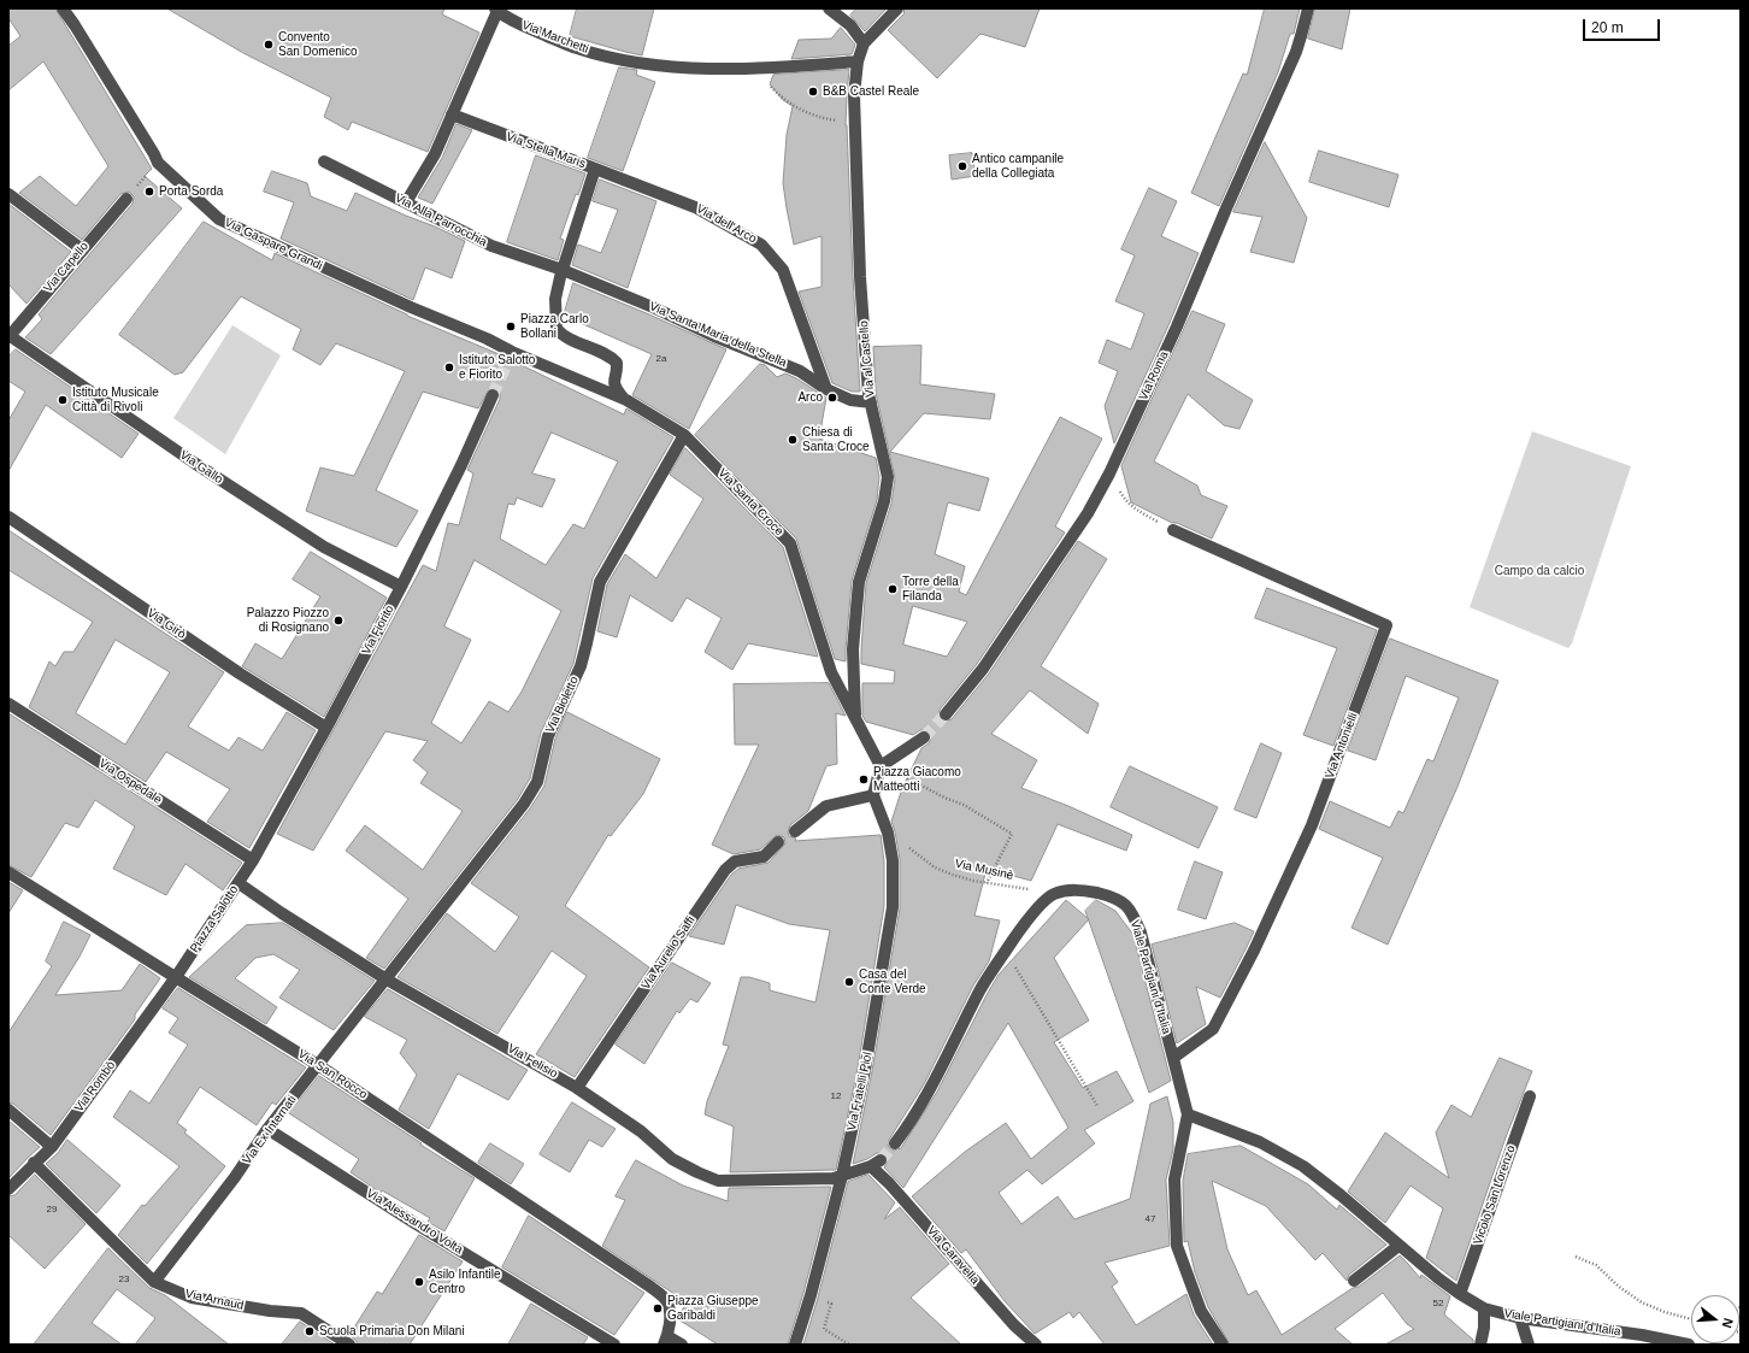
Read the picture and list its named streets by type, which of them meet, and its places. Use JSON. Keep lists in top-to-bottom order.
{
  "streets": {
    "street": [
      "Via Marchetti",
      "Via Stella Maris",
      "Via Alla Parrocchia",
      "Via dell'Arco",
      "Via Gaspare Grandi",
      "Via Capello",
      "Via Santa Maria della Stella",
      "Via al Castello",
      "Via Roma",
      "Via Gallo",
      "Via Santa Croce",
      "Via Girò",
      "Via Fiorito",
      "Via Bioletto",
      "Via Antonielli",
      "Via Ospedale",
      "Piazza Salotto",
      "Via Aurelio Saffi",
      "Viale Partigiani d'Italia",
      "Via Felisio",
      "Via San Rocco",
      "Via Rombò",
      "Via Fratelli Piol",
      "Via Ex Internati",
      "Vicolo San Lorenzo",
      "Via Alessandro Volta",
      "Via Garavella",
      "Via Arnaud"
    ],
    "path": ["Via Musinè"]
  },
  "crossings": [
    ["Via Marchetti", "Via Stella Maris"],
    ["Via Marchetti", "Via Alla Parrocchia"],
    ["Via Marchetti", "Via al Castello"],
    ["Via Stella Maris", "Via Alla Parrocchia"],
    ["Via Stella Maris", "Via dell'Arco"],
    ["Via Stella Maris", "Via Santa Maria della Stella"],
    ["Via Alla Parrocchia", "Via Santa Maria della Stella"],
    ["Via dell'Arco", "Via Santa Maria della Stella"],
    ["Via Gaspare Grandi", "Via Santa Croce"],
    ["Via Capello", "Via Gallo"],
    ["Via Santa Maria della Stella", "Via al Castello"],
    ["Via al Castello", "Via Santa Croce"],
    ["Via Gallo", "Via Fiorito"],
    ["Via Santa Croce", "Via Bioletto"],
    ["Via Girò", "Via Fiorito"],
    ["Via Fiorito", "Via Ospedale"],
    ["Via Fiorito", "Piazza Salotto"],
    ["Via Bioletto", "Via Felisio"],
    ["Via Bioletto", "Via Ex Internati"],
    ["Via Antonielli", "Viale Partigiani d'Italia"],
    ["Via Ospedale", "Piazza Salotto"],
    ["Piazza Salotto", "Via Felisio"],
    ["Piazza Salotto", "Via San Rocco"],
    ["Piazza Salotto", "Via Rombò"],
    ["Via Aurelio Saffi", "Via Felisio"],
    ["Viale Partigiani d'Italia", "Vicolo San Lorenzo"],
    ["Via Felisio", "Via Fratelli Piol"],
    ["Via Felisio", "Via Ex Internati"],
    ["Via Felisio", "Via Garavella"],
    ["Via San Rocco", "Via Rombò"],
    ["Via San Rocco", "Via Ex Internati"],
    ["Via Rombò", "Via Arnaud"],
    ["Via Fratelli Piol", "Via Garavella"],
    ["Via Ex Internati", "Via Alessandro Volta"],
    ["Via Ex Internati", "Via Arnaud"]
  ],
  "parks": ["Campo da calcio"],
  "places": [
    "Convento San Domenico",
    "B&B Castel Reale",
    "Antico campanile della Collegiata",
    "Porta Sorda",
    "Piazza Carlo Bollani",
    "Istituto Salotto e Fiorito",
    "Arco",
    "Istituto Musicale Città di Rivoli",
    "Chiesa di Santa Croce",
    "Torre della Filanda",
    "Palazzo Piozzo di Rosignano",
    "Piazza Giacomo Matteotti",
    "Casa del Conte Verde",
    "Asilo Infantile Centro",
    "Piazza Giuseppe Garibaldi",
    "Scuola Primaria Don Milani"
  ],
  "house_numbers": [
    "2a",
    "12",
    "29",
    "47",
    "23",
    "52"
  ],
  "scale_bar": "20 m",
  "north": "right"
}
